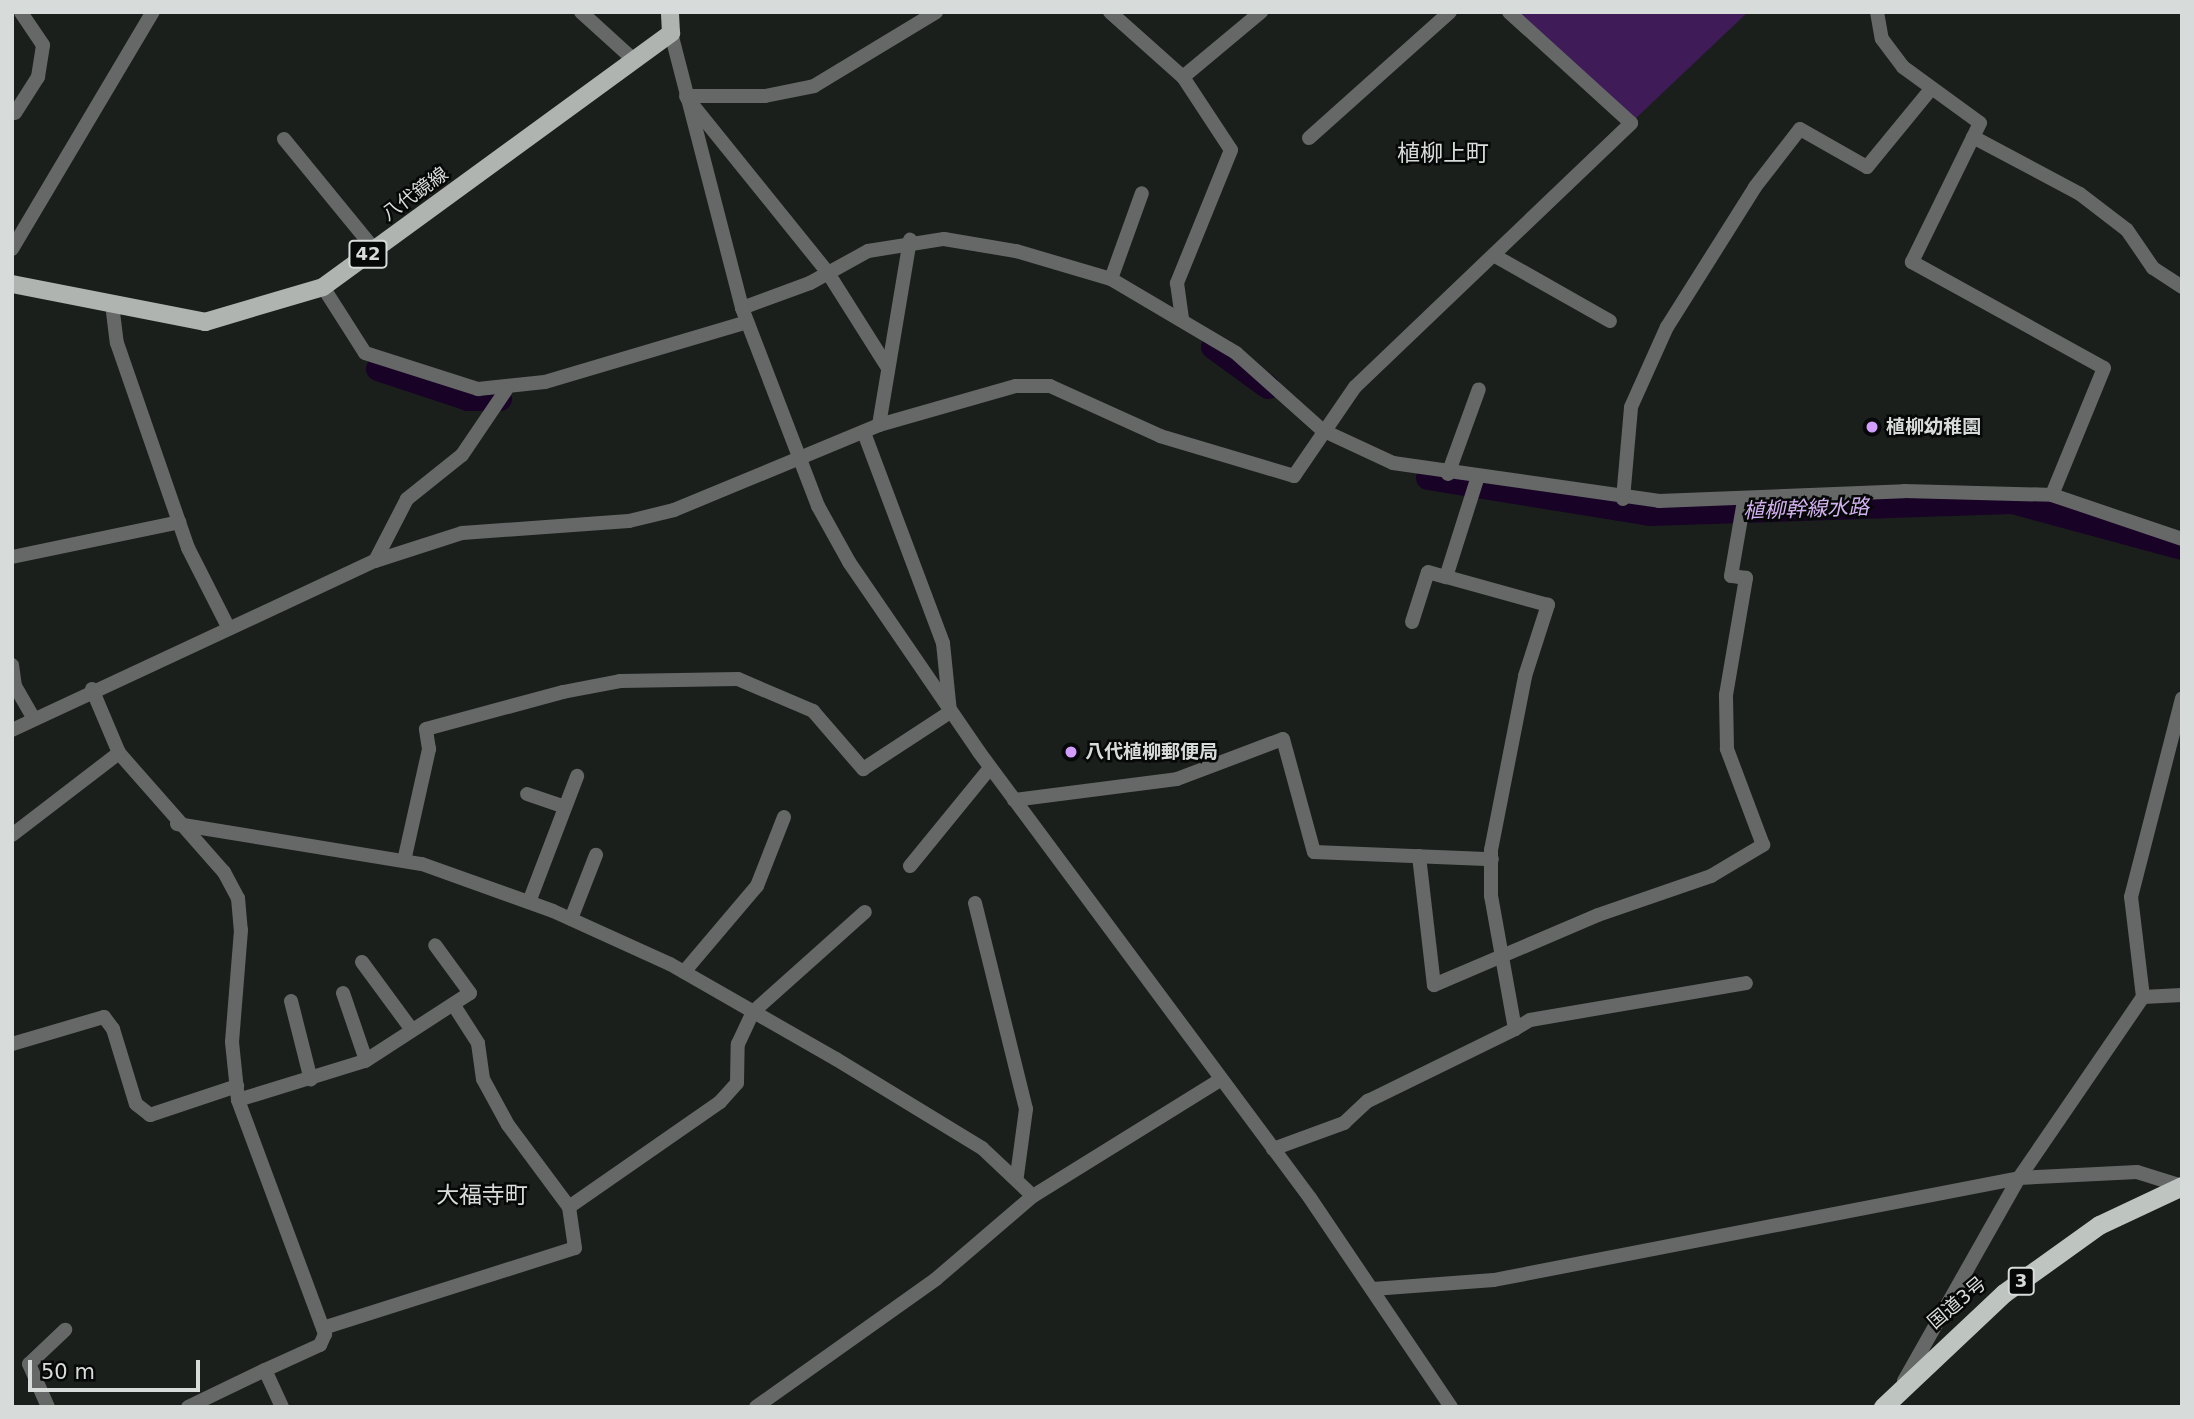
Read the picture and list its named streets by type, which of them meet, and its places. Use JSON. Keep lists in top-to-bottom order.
{
  "streets": {
    "highway": ["3", "国道3号"],
    "main road": ["八代鏡線", "42"]
  },
  "districts": ["植柳上町", "大福寺町"],
  "water": ["植柳幹線水路"],
  "places": ["植柳幼稚園", "八代植柳郵便局"],
  "scale_bar": "50 m"
}
